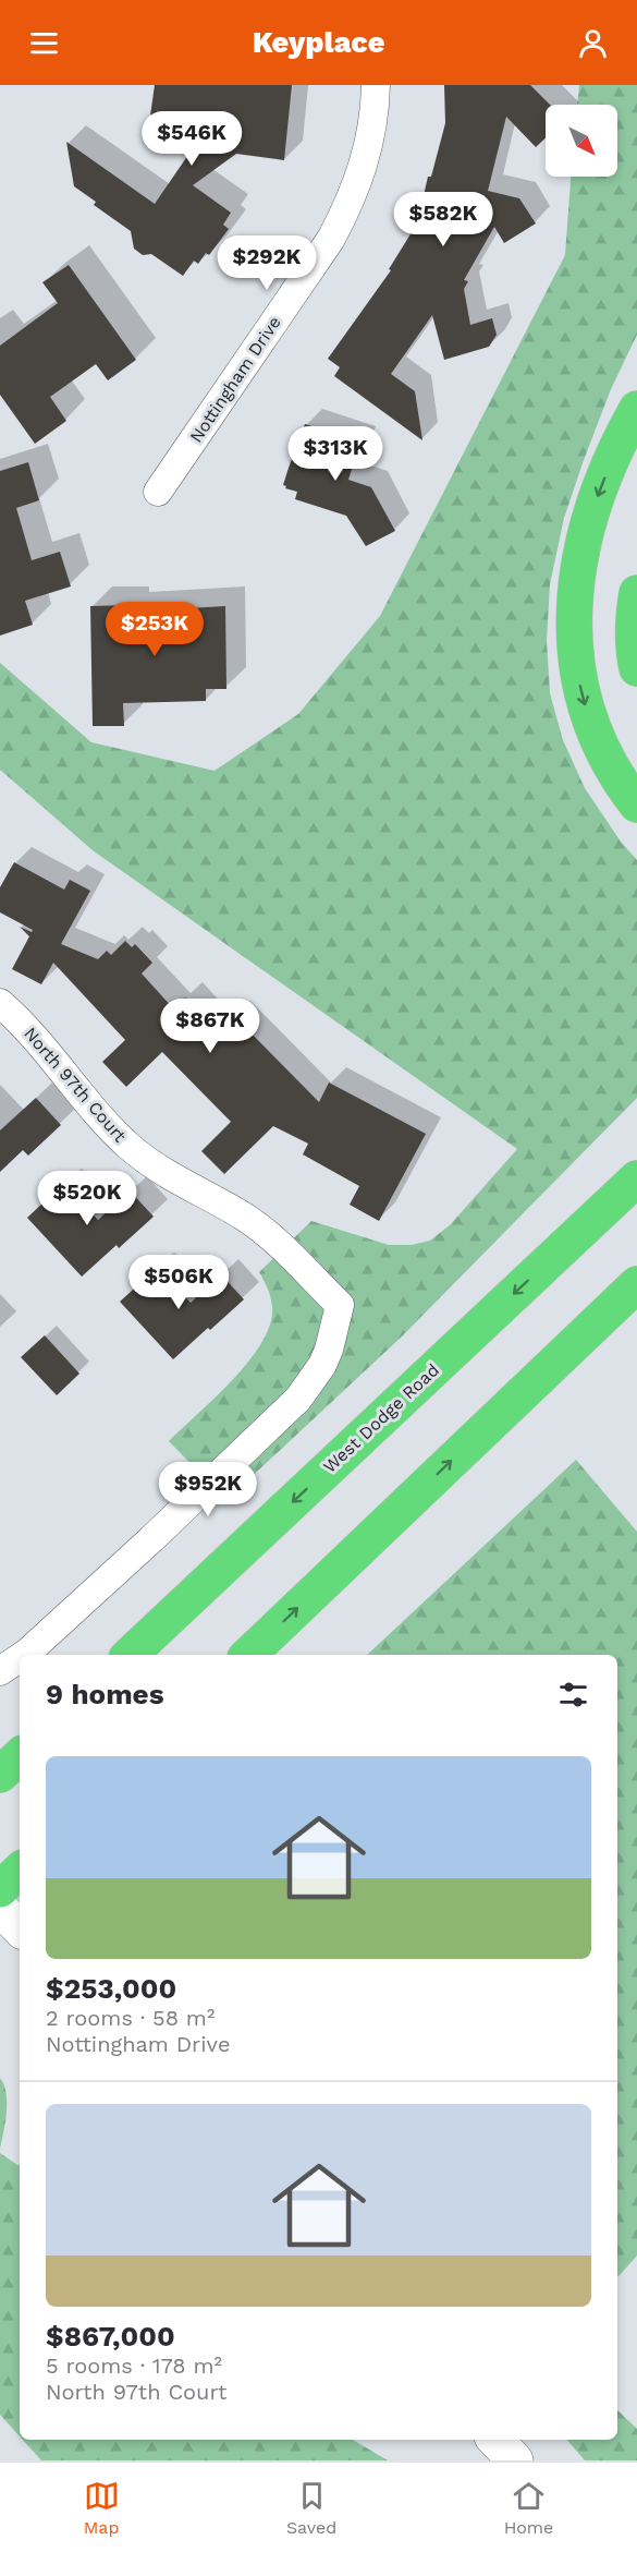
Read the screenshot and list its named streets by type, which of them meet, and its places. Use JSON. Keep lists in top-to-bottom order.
{
  "streets": {
    "highway": ["West Dodge Road"],
    "street": ["Nottingham Drive", "North 97th Court"]
  },
  "north": "bottom right",
  "page": {
    "header": "Keyplace",
    "price": [
      "$546K",
      "$582K",
      "$292K",
      "$313K",
      "$253K",
      "$867K",
      "$520K",
      "$506K",
      "$952K"
    ],
    "heading": "9 homes",
    "list": [
      {
        "name": "$253,000",
        "note": "2 rooms · 58 m² · Nottingham Drive"
      },
      {
        "name": "$867,000",
        "note": "5 rooms · 178 m² · North 97th Court"
      }
    ],
    "tabs": ["Map", "Saved", "Home"]
  }
}
